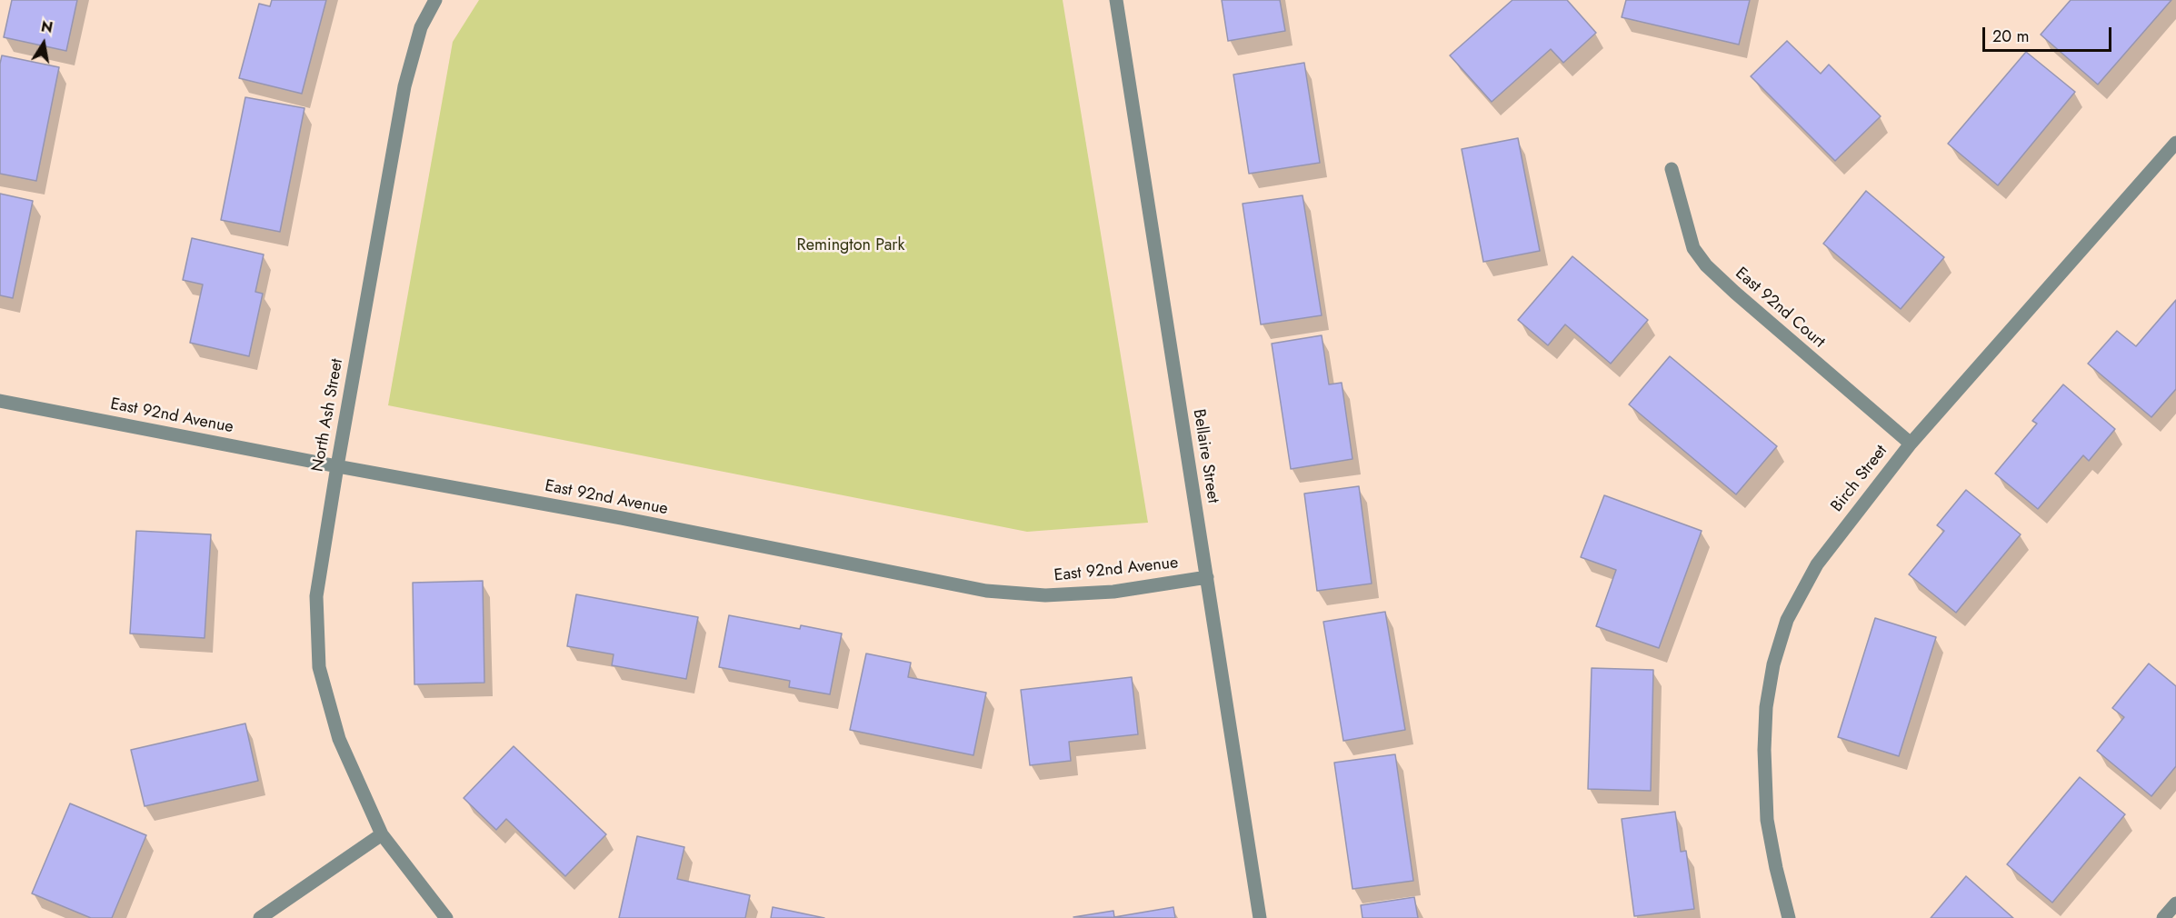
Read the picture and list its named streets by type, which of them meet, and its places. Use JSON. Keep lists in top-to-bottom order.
{
  "streets": {
    "street": [
      "East 92nd Court",
      "North Ash Street",
      "East 92nd Avenue",
      "Bellaire Street",
      "Birch Street"
    ]
  },
  "crossings": [
    ["East 92nd Court", "Birch Street"],
    ["North Ash Street", "East 92nd Avenue"],
    ["East 92nd Avenue", "Bellaire Street"]
  ],
  "parks": ["Remington Park"],
  "scale_bar": "20 m",
  "north": "top"
}
